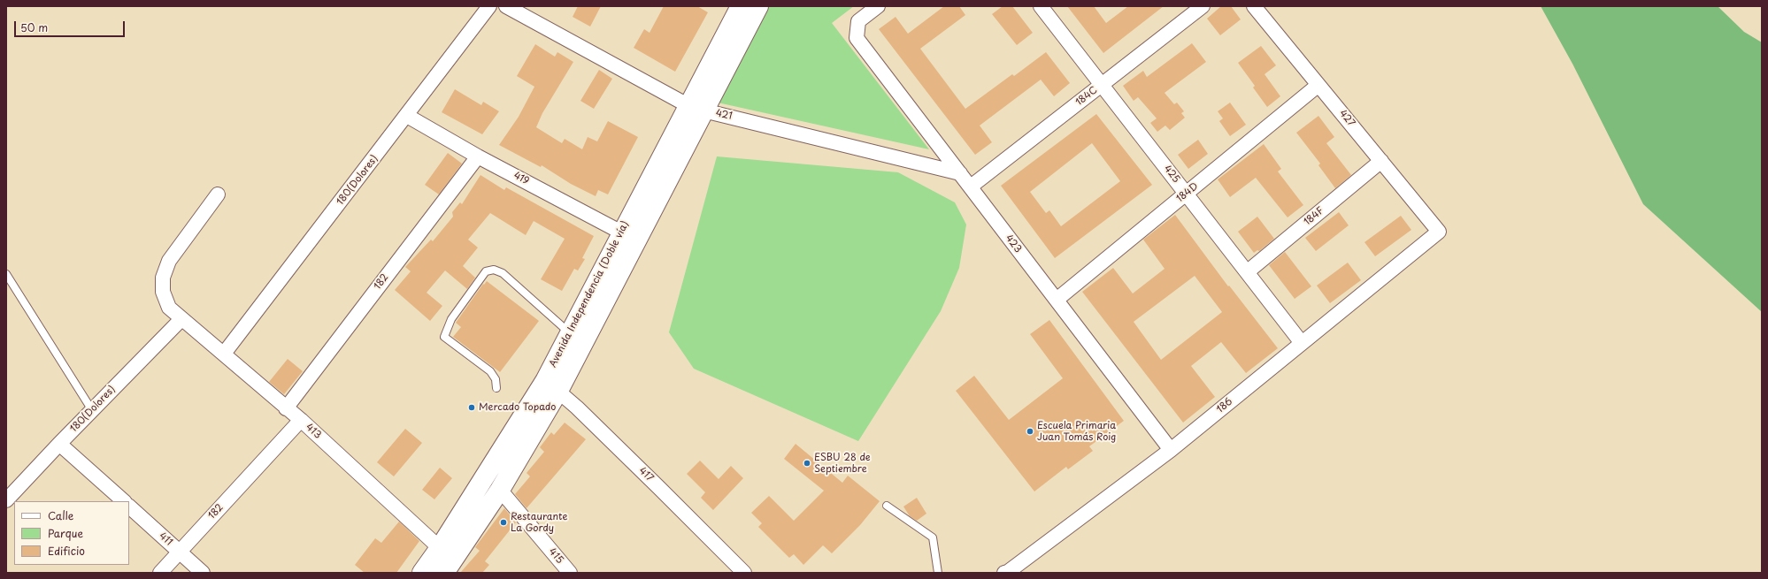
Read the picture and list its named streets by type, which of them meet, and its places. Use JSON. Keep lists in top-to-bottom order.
{
  "streets": {
    "main road": ["Avenida Independencia (Doble vía)"],
    "street": [
      "184C",
      "421",
      "427",
      "425",
      "419",
      "180(Dolores)",
      "184D",
      "184F",
      "423",
      "182",
      "186",
      "413",
      "417",
      "411",
      "415"
    ]
  },
  "crossings": [
    ["184C", "425"],
    ["184C", "423"],
    ["421", "423"],
    ["421", "Avenida Independencia (Doble vía)"],
    ["427", "184D"],
    ["427", "184F"],
    ["427", "186"],
    ["425", "184D"],
    ["425", "184F"],
    ["425", "186"],
    ["419", "180(Dolores)"],
    ["419", "182"],
    ["419", "Avenida Independencia (Doble vía)"],
    ["180(Dolores)", "413"],
    ["184D", "423"],
    ["423", "186"],
    ["182", "413"],
    ["182", "411"],
    ["Avenida Independencia (Doble vía)", "413"],
    ["Avenida Independencia (Doble vía)", "417"],
    ["Avenida Independencia (Doble vía)", "415"]
  ],
  "places": [
    "Mercado Topado",
    "Escuela Primaria Juan Tomás Roig",
    "ESBU 28 de Septiembre",
    "Restaurante La Gordy"
  ],
  "legend": ["Calle", "Parque", "Edificio"],
  "scale_bar": "50 m"
}
